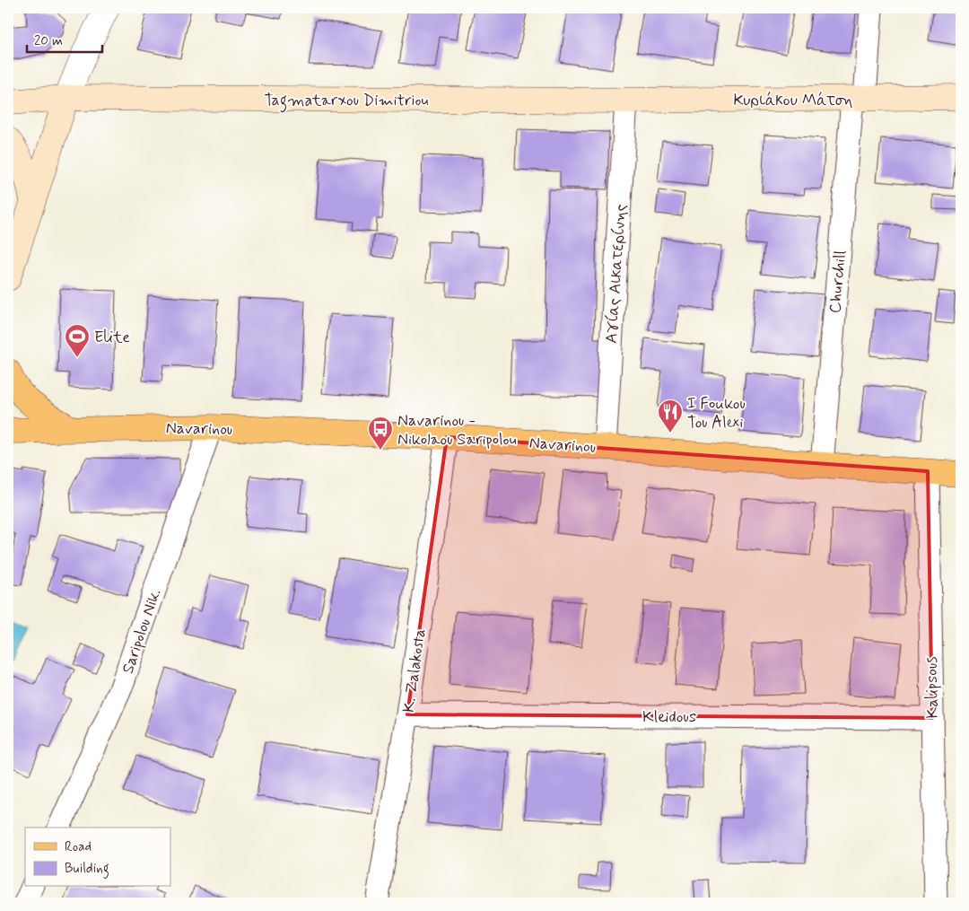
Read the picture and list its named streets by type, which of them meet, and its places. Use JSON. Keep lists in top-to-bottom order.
{
  "streets": {
    "main road": ["Tagmatarxou Dimitriou", "Κυριάκου Μάτση", "Navarinou"],
    "street": [
      "Αγίας Αικατερίνης",
      "Churchill",
      "Saripolou Nik.",
      "K. Zalakosta",
      "Kalipsous",
      "Kleidous"
    ]
  },
  "crossings": [
    ["Tagmatarxou Dimitriou", "Κυριάκου Μάτση"],
    ["Tagmatarxou Dimitriou", "Αγίας Αικατερίνης"],
    ["Κυριάκου Μάτση", "Αγίας Αικατερίνης"],
    ["Κυριάκου Μάτση", "Churchill"],
    ["Αγίας Αικατερίνης", "Navarinou"],
    ["Churchill", "Navarinou"],
    ["Navarinou", "Saripolou Nik."],
    ["Navarinou", "K. Zalakosta"],
    ["Navarinou", "Kalipsous"],
    ["K. Zalakosta", "Kleidous"],
    ["Kalipsous", "Kleidous"]
  ],
  "places": {
    "sports": ["Elite"],
    "restaurant": ["I Foukou Tou Alexi"],
    "bus stop": ["Navarinou - Nikolaou Saripolou"]
  },
  "legend": ["Road", "Building"],
  "scale_bar": "20 m"
}
